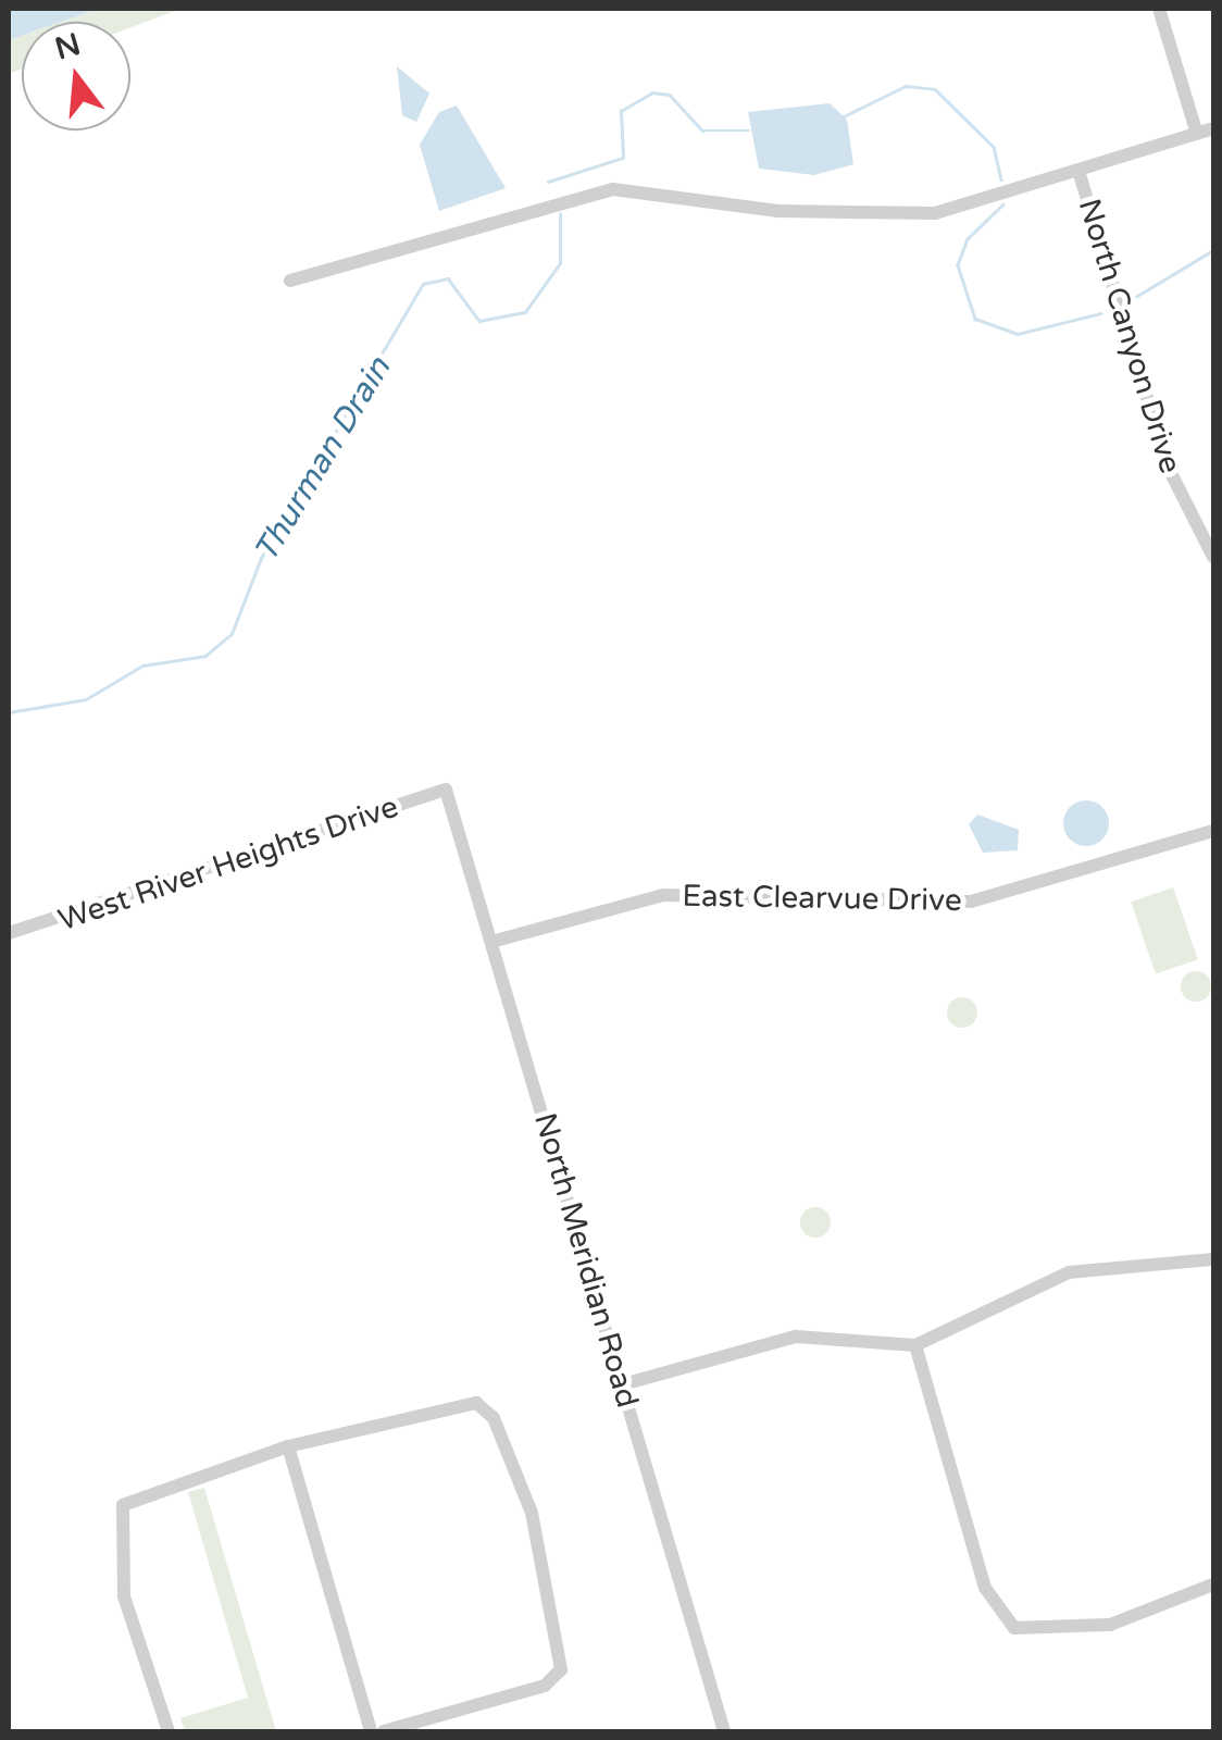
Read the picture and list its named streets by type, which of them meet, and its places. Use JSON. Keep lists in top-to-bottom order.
{
  "streets": {
    "street": [
      "North Canyon Drive",
      "West River Heights Drive",
      "East Clearvue Drive",
      "North Meridian Road"
    ]
  },
  "crossings": [
    ["West River Heights Drive", "North Meridian Road"],
    ["East Clearvue Drive", "North Meridian Road"]
  ],
  "water": ["Thurman Drain"],
  "north": "top"
}
